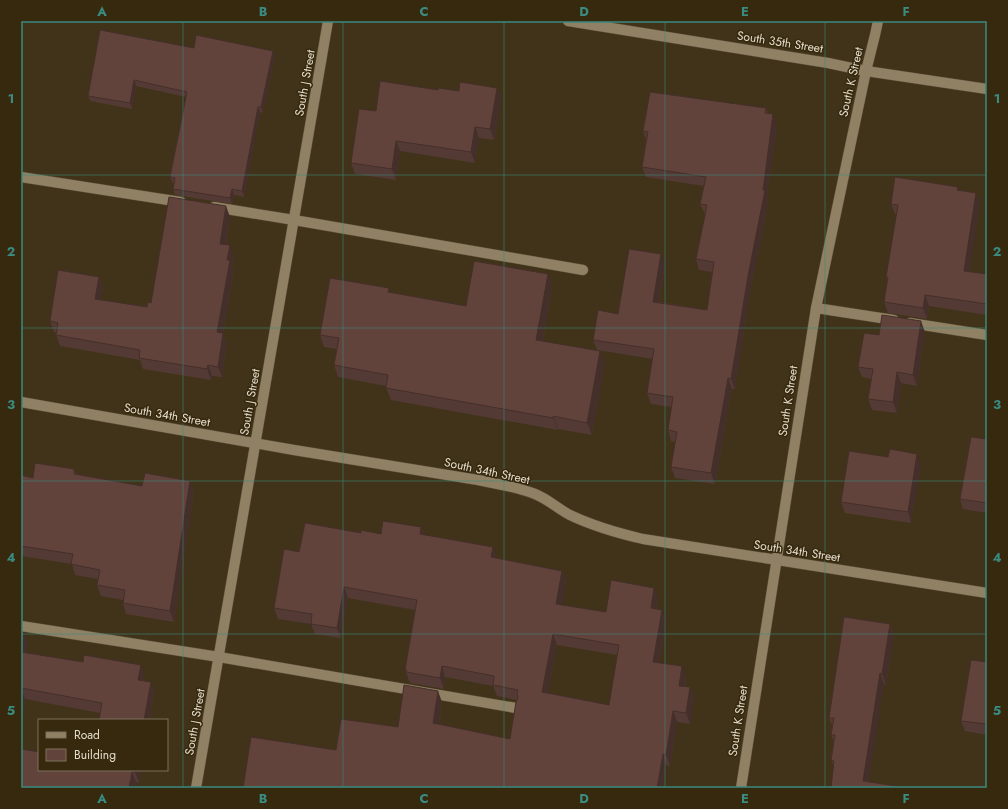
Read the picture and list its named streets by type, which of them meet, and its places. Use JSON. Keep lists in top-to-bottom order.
{
  "streets": {
    "street": [
      "South 35th Street",
      "South K Street",
      "South J Street",
      "South 34th Street"
    ]
  },
  "crossings": [
    ["South 35th Street", "South K Street"],
    ["South K Street", "South 34th Street"],
    ["South J Street", "South 34th Street"]
  ],
  "legend": ["Road", "Building"],
  "grid": {
    "columns": [
      "A",
      "B",
      "C",
      "D",
      "E",
      "F"
    ],
    "rows": [
      "1",
      "2",
      "3",
      "4",
      "5"
    ]
  }
}
